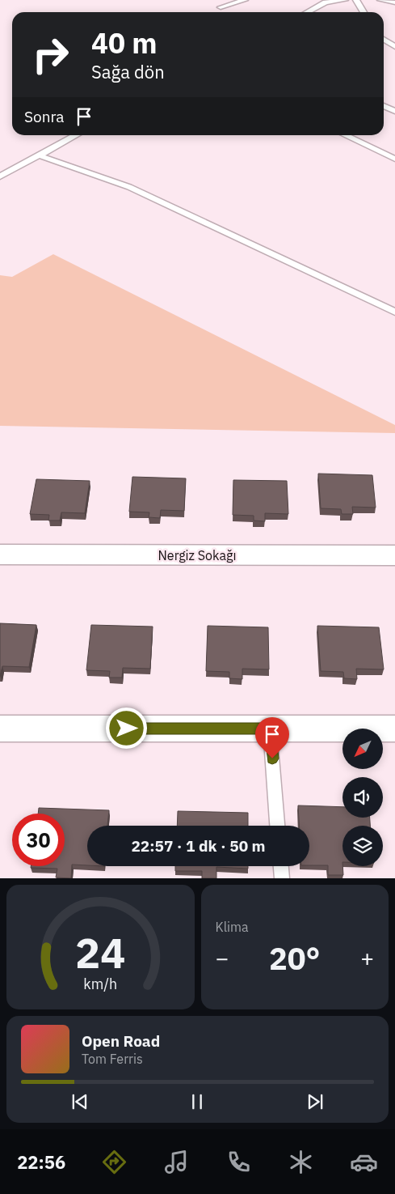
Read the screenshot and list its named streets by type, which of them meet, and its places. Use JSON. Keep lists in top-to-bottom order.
{
  "streets": {
    "street": ["Nergiz Sokağı"]
  },
  "north": "bottom left",
  "page": {
    "turn": ["40 m", "Sağa dön"],
    "then": "Sonra",
    "limit": "30",
    "trip": "22:57 · 1 dk · 50 m",
    "tile": "Klima",
    "heat": ["−", "20°", "+"],
    "song": ["Open Road", "Tom Ferris"],
    "tabs": "22:56",
    "gauge": ["24", "km/h"]
  }
}
